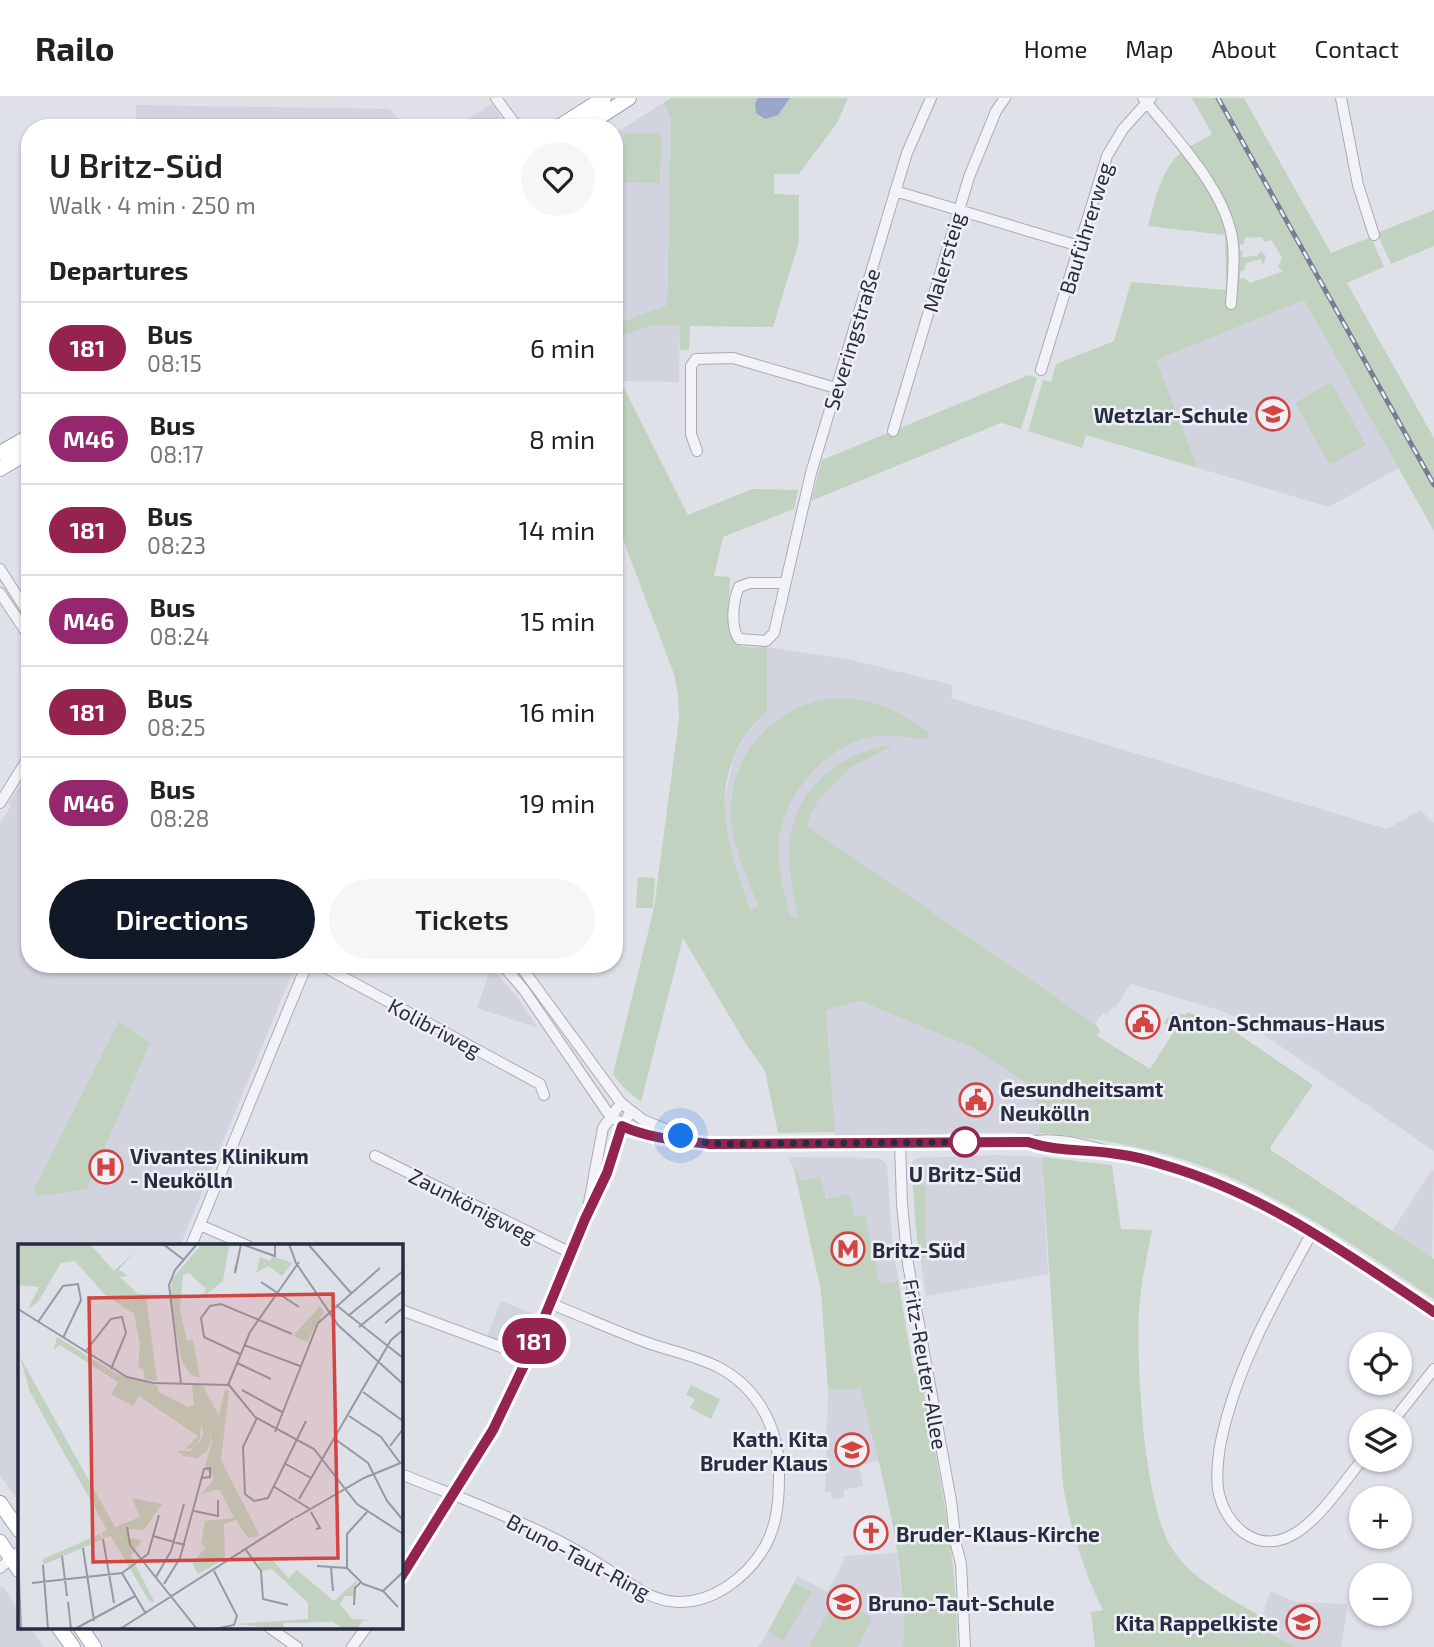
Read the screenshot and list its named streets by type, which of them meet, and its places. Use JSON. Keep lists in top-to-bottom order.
{
  "streets": {
    "street": [
      "Bauführerweg",
      "Malersteig",
      "Severingstraße",
      "Kolibriweg",
      "Zaunkönigweg",
      "Fritz-Reuter-Allee",
      "Bruno-Taut-Ring"
    ]
  },
  "places": {
    "school or university": [
      "Wetzlar-Schule",
      "Kath. Kita Bruder Klaus",
      "Bruno-Taut-Schule",
      "Kita Rappelkiste"
    ],
    "public building": ["Anton-Schmaus-Haus", "Gesundheitsamt Neukölln"],
    "other": ["U Britz-Süd"],
    "hospital": ["Vivantes Klinikum - Neukölln"],
    "metro station": ["Britz-Süd"],
    "church": ["Bruder-Klaus-Kirche"]
  },
  "lines": ["bus line 181"],
  "page": {
    "header": "Railo",
    "nav": [
      "Home",
      "Map",
      "About",
      "Contact"
    ],
    "on_map": "181",
    "heading": [
      ["U Britz-Süd", "Walk · 4 min · 250 m"],
      "Departures"
    ],
    "list": [
      {
        "mark": "181",
        "name": "Bus",
        "note": "08:15",
        "value": "6 min"
      },
      {
        "mark": "M46",
        "name": "Bus",
        "note": "08:17",
        "value": "8 min"
      },
      {
        "mark": "181",
        "name": "Bus",
        "note": "08:23",
        "value": "14 min"
      },
      {
        "mark": "M46",
        "name": "Bus",
        "note": "08:24",
        "value": "15 min"
      },
      {
        "mark": "181",
        "name": "Bus",
        "note": "08:25",
        "value": "16 min"
      },
      {
        "mark": "M46",
        "name": "Bus",
        "note": "08:28",
        "value": "19 min"
      }
    ],
    "buttons": ["Directions", "Tickets"],
    "map_buttons": ["+", "−"]
  }
}
